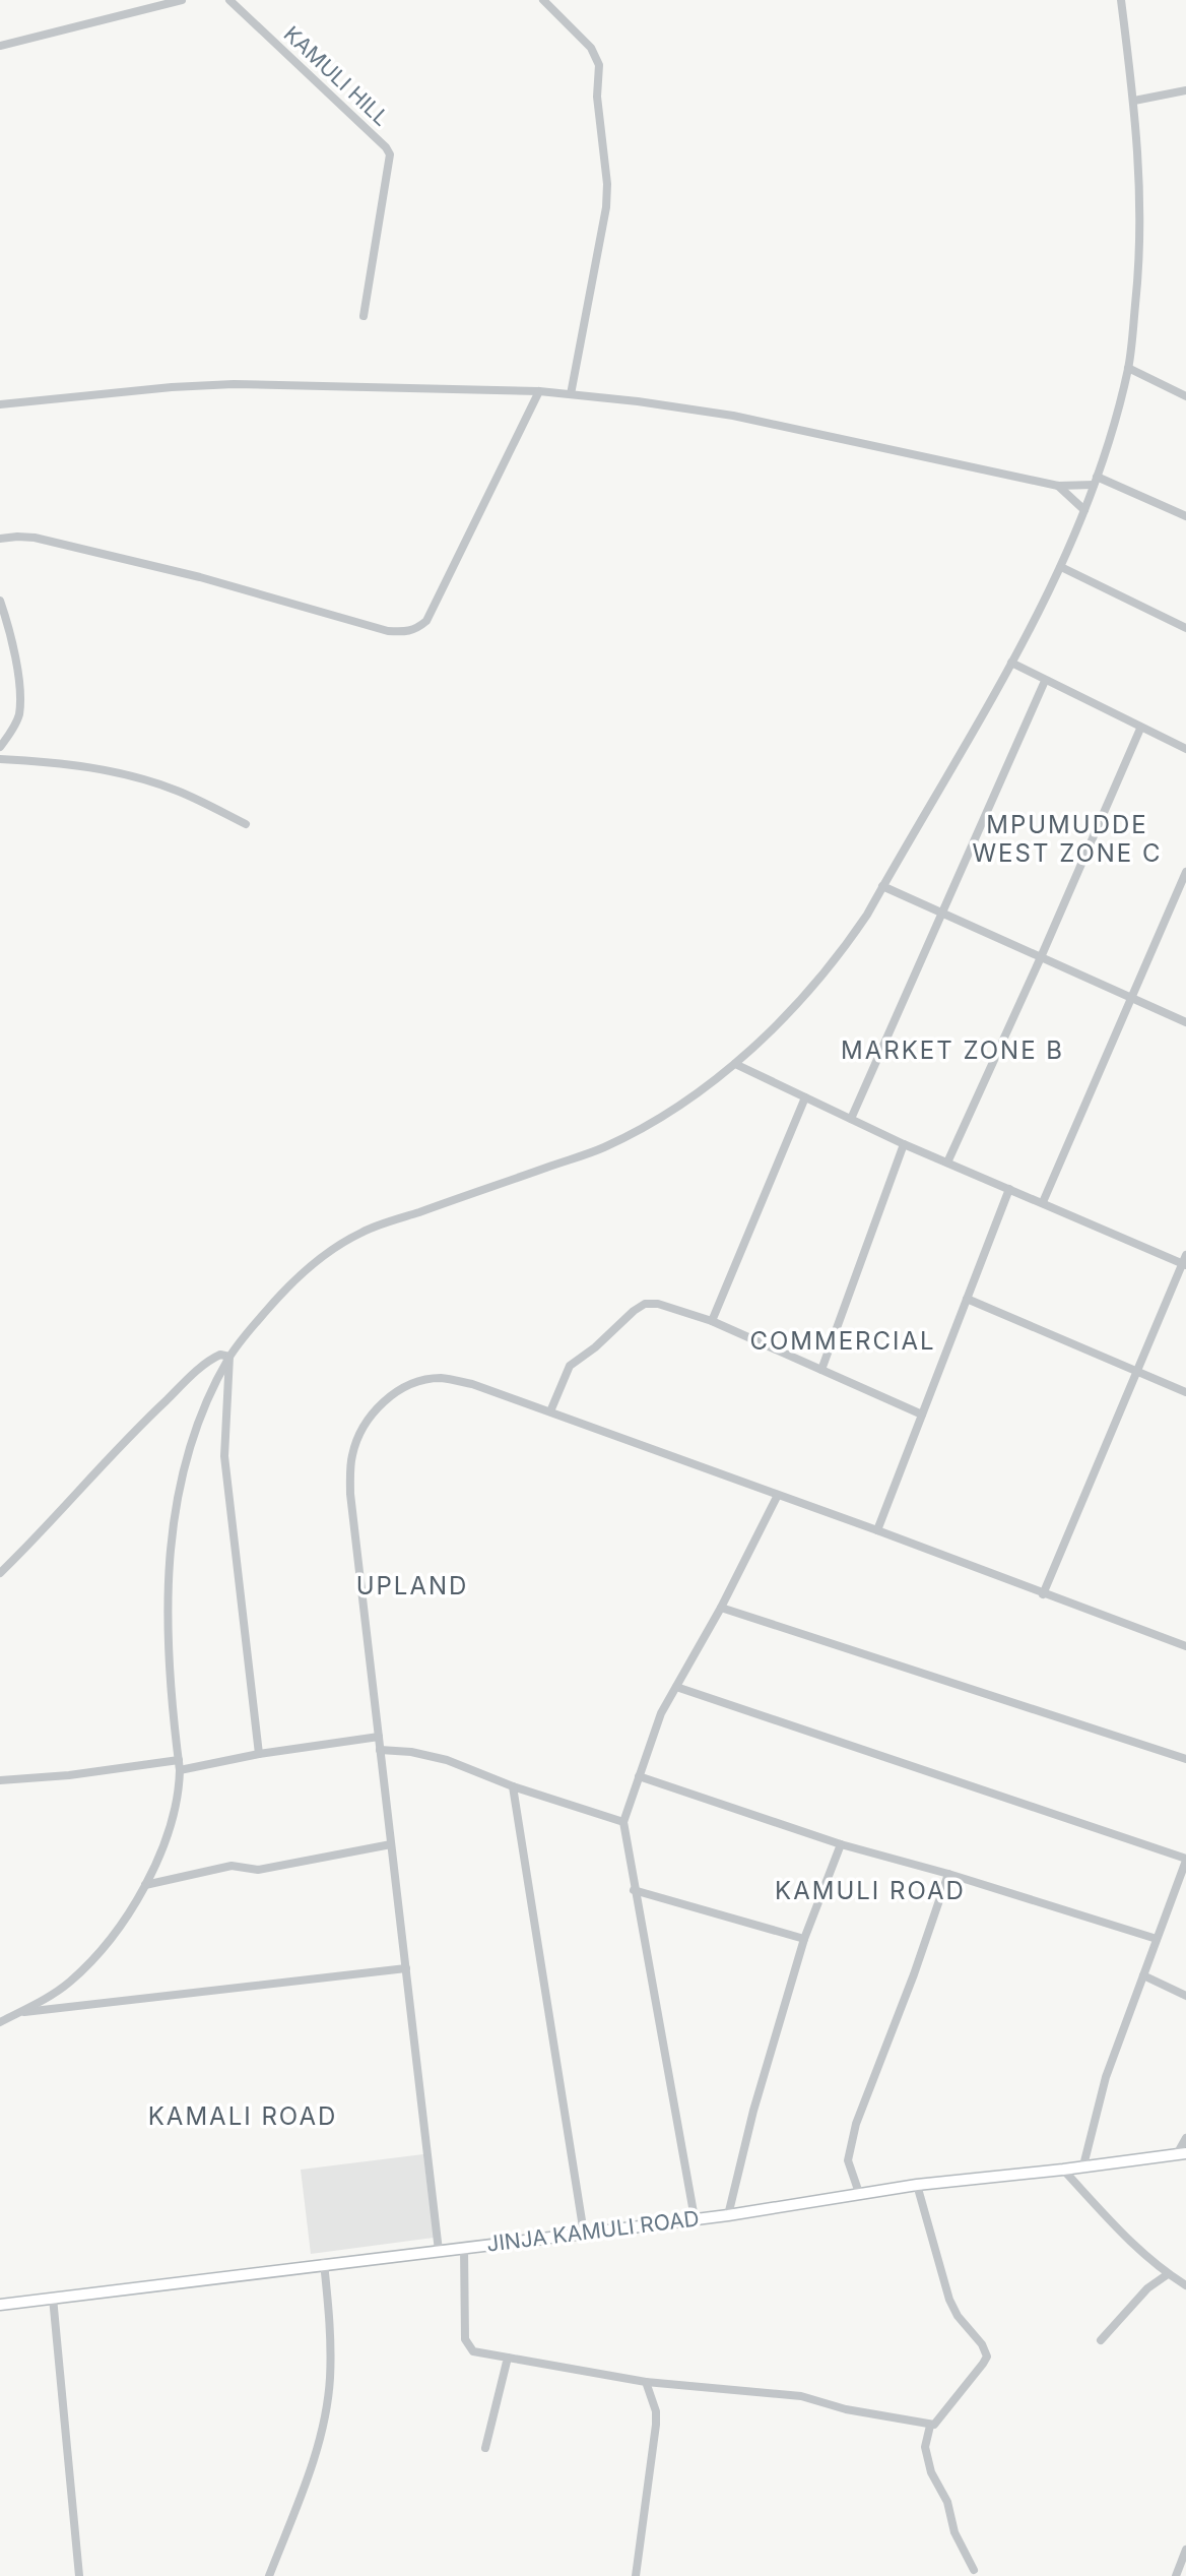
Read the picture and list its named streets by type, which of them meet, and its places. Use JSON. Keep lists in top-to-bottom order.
{
  "streets": {
    "main road": ["JINJA KAMULI ROAD"],
    "street": ["KAMULI HILL"]
  },
  "districts": [
    "MPUMUDDE WEST ZONE C",
    "MARKET ZONE B",
    "COMMERCIAL",
    "UPLAND",
    "KAMULI ROAD",
    "KAMALI ROAD"
  ]
}
